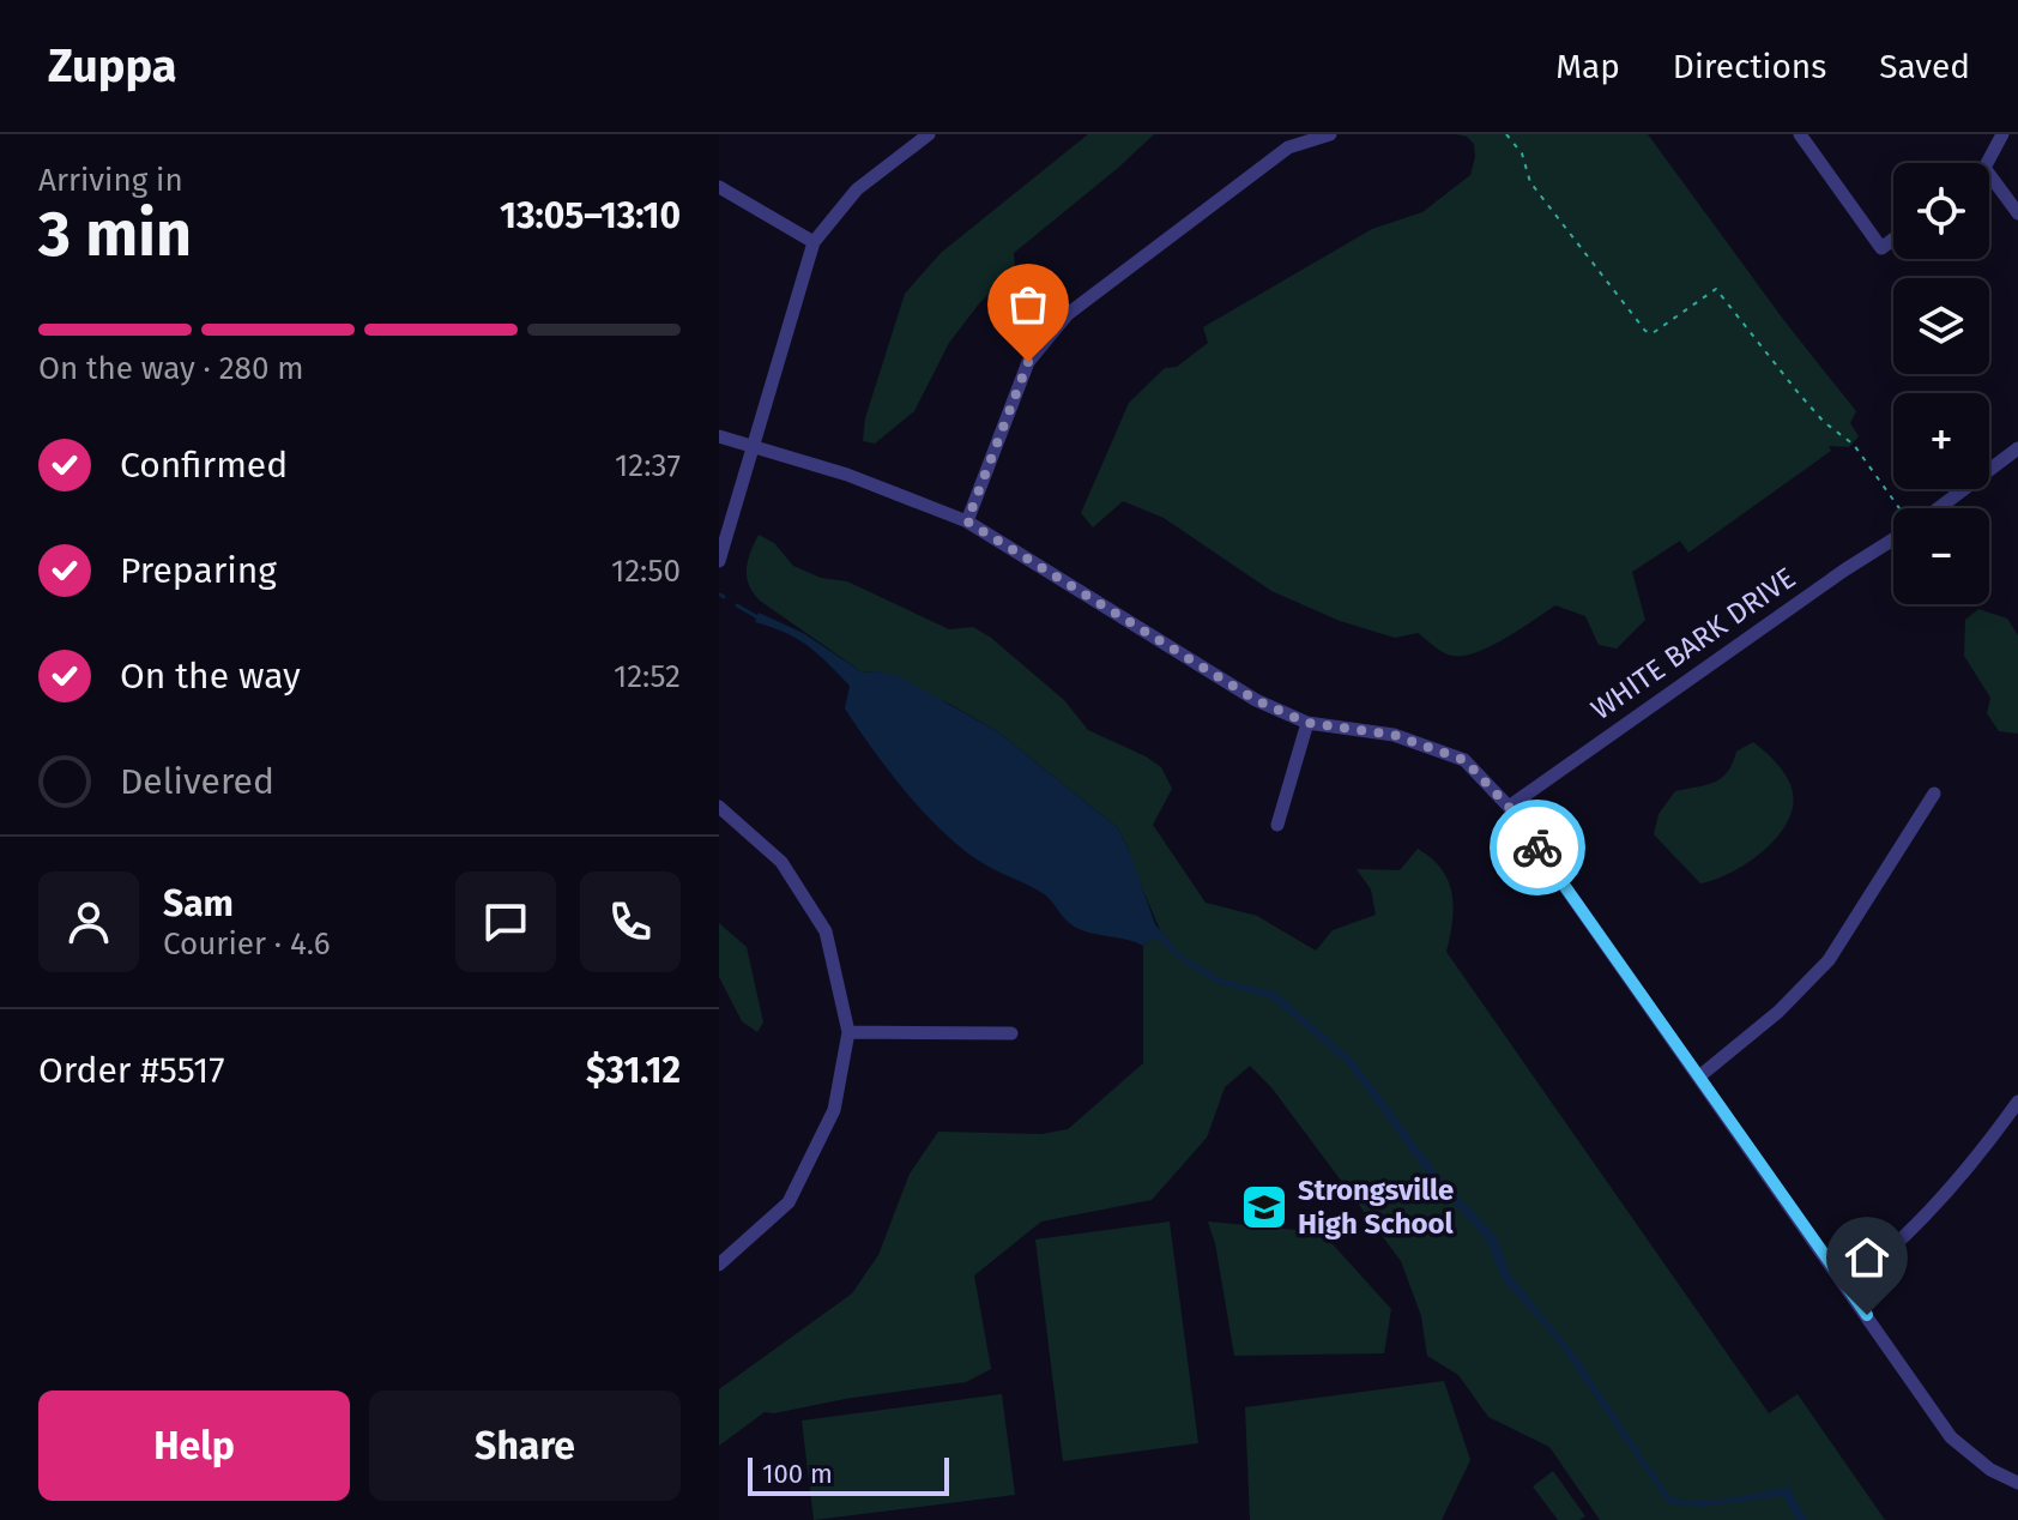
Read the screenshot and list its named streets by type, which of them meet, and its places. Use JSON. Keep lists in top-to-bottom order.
{
  "streets": {
    "street": ["WHITE BARK DRIVE"]
  },
  "places": {
    "school or university": ["Strongsville High School"]
  },
  "scale_bar": "100 m",
  "page": {
    "header": "Zuppa",
    "nav": ["Map", "Directions", "Saved"],
    "heading": ["3 min", "Arriving in", "13:05–13:10"],
    "panel": [
      "Sam",
      "Courier · 4.6",
      "Order #5517",
      "$31.12"
    ],
    "map_buttons": ["+", "−"],
    "bar": "On the way · 280 m",
    "list": [
      ["Confirmed", "12:37"],
      ["Preparing", "12:50"],
      ["On the way", "12:52"],
      "Delivered"
    ],
    "buttons": ["Help", "Share"],
    "scale": "100 m"
  }
}
